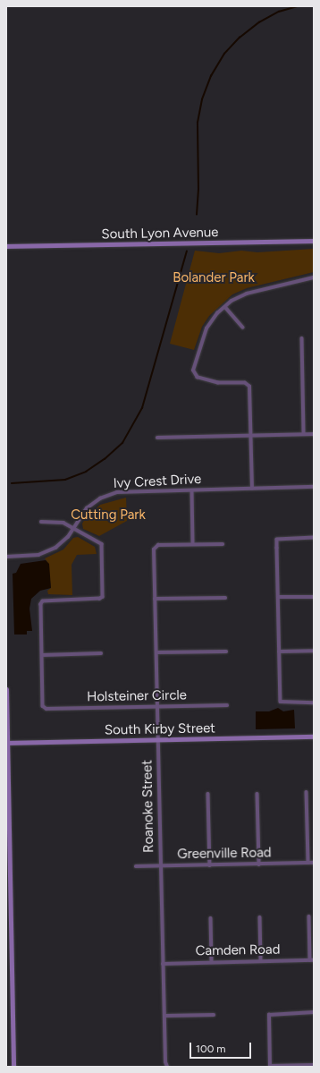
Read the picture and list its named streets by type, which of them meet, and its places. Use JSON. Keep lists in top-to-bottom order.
{
  "streets": {
    "street": [
      "South Lyon Avenue",
      "Ivy Crest Drive",
      "Holsteiner Circle",
      "South Kirby Street",
      "Roanoke Street",
      "Greenville Road",
      "Camden Road"
    ]
  },
  "crossings": [
    ["Holsteiner Circle", "Roanoke Street"],
    ["South Kirby Street", "Roanoke Street"],
    ["Roanoke Street", "Greenville Road"],
    ["Roanoke Street", "Camden Road"]
  ],
  "parks": ["Bolander Park", "Cutting Park"],
  "scale_bar": "100 m"
}
